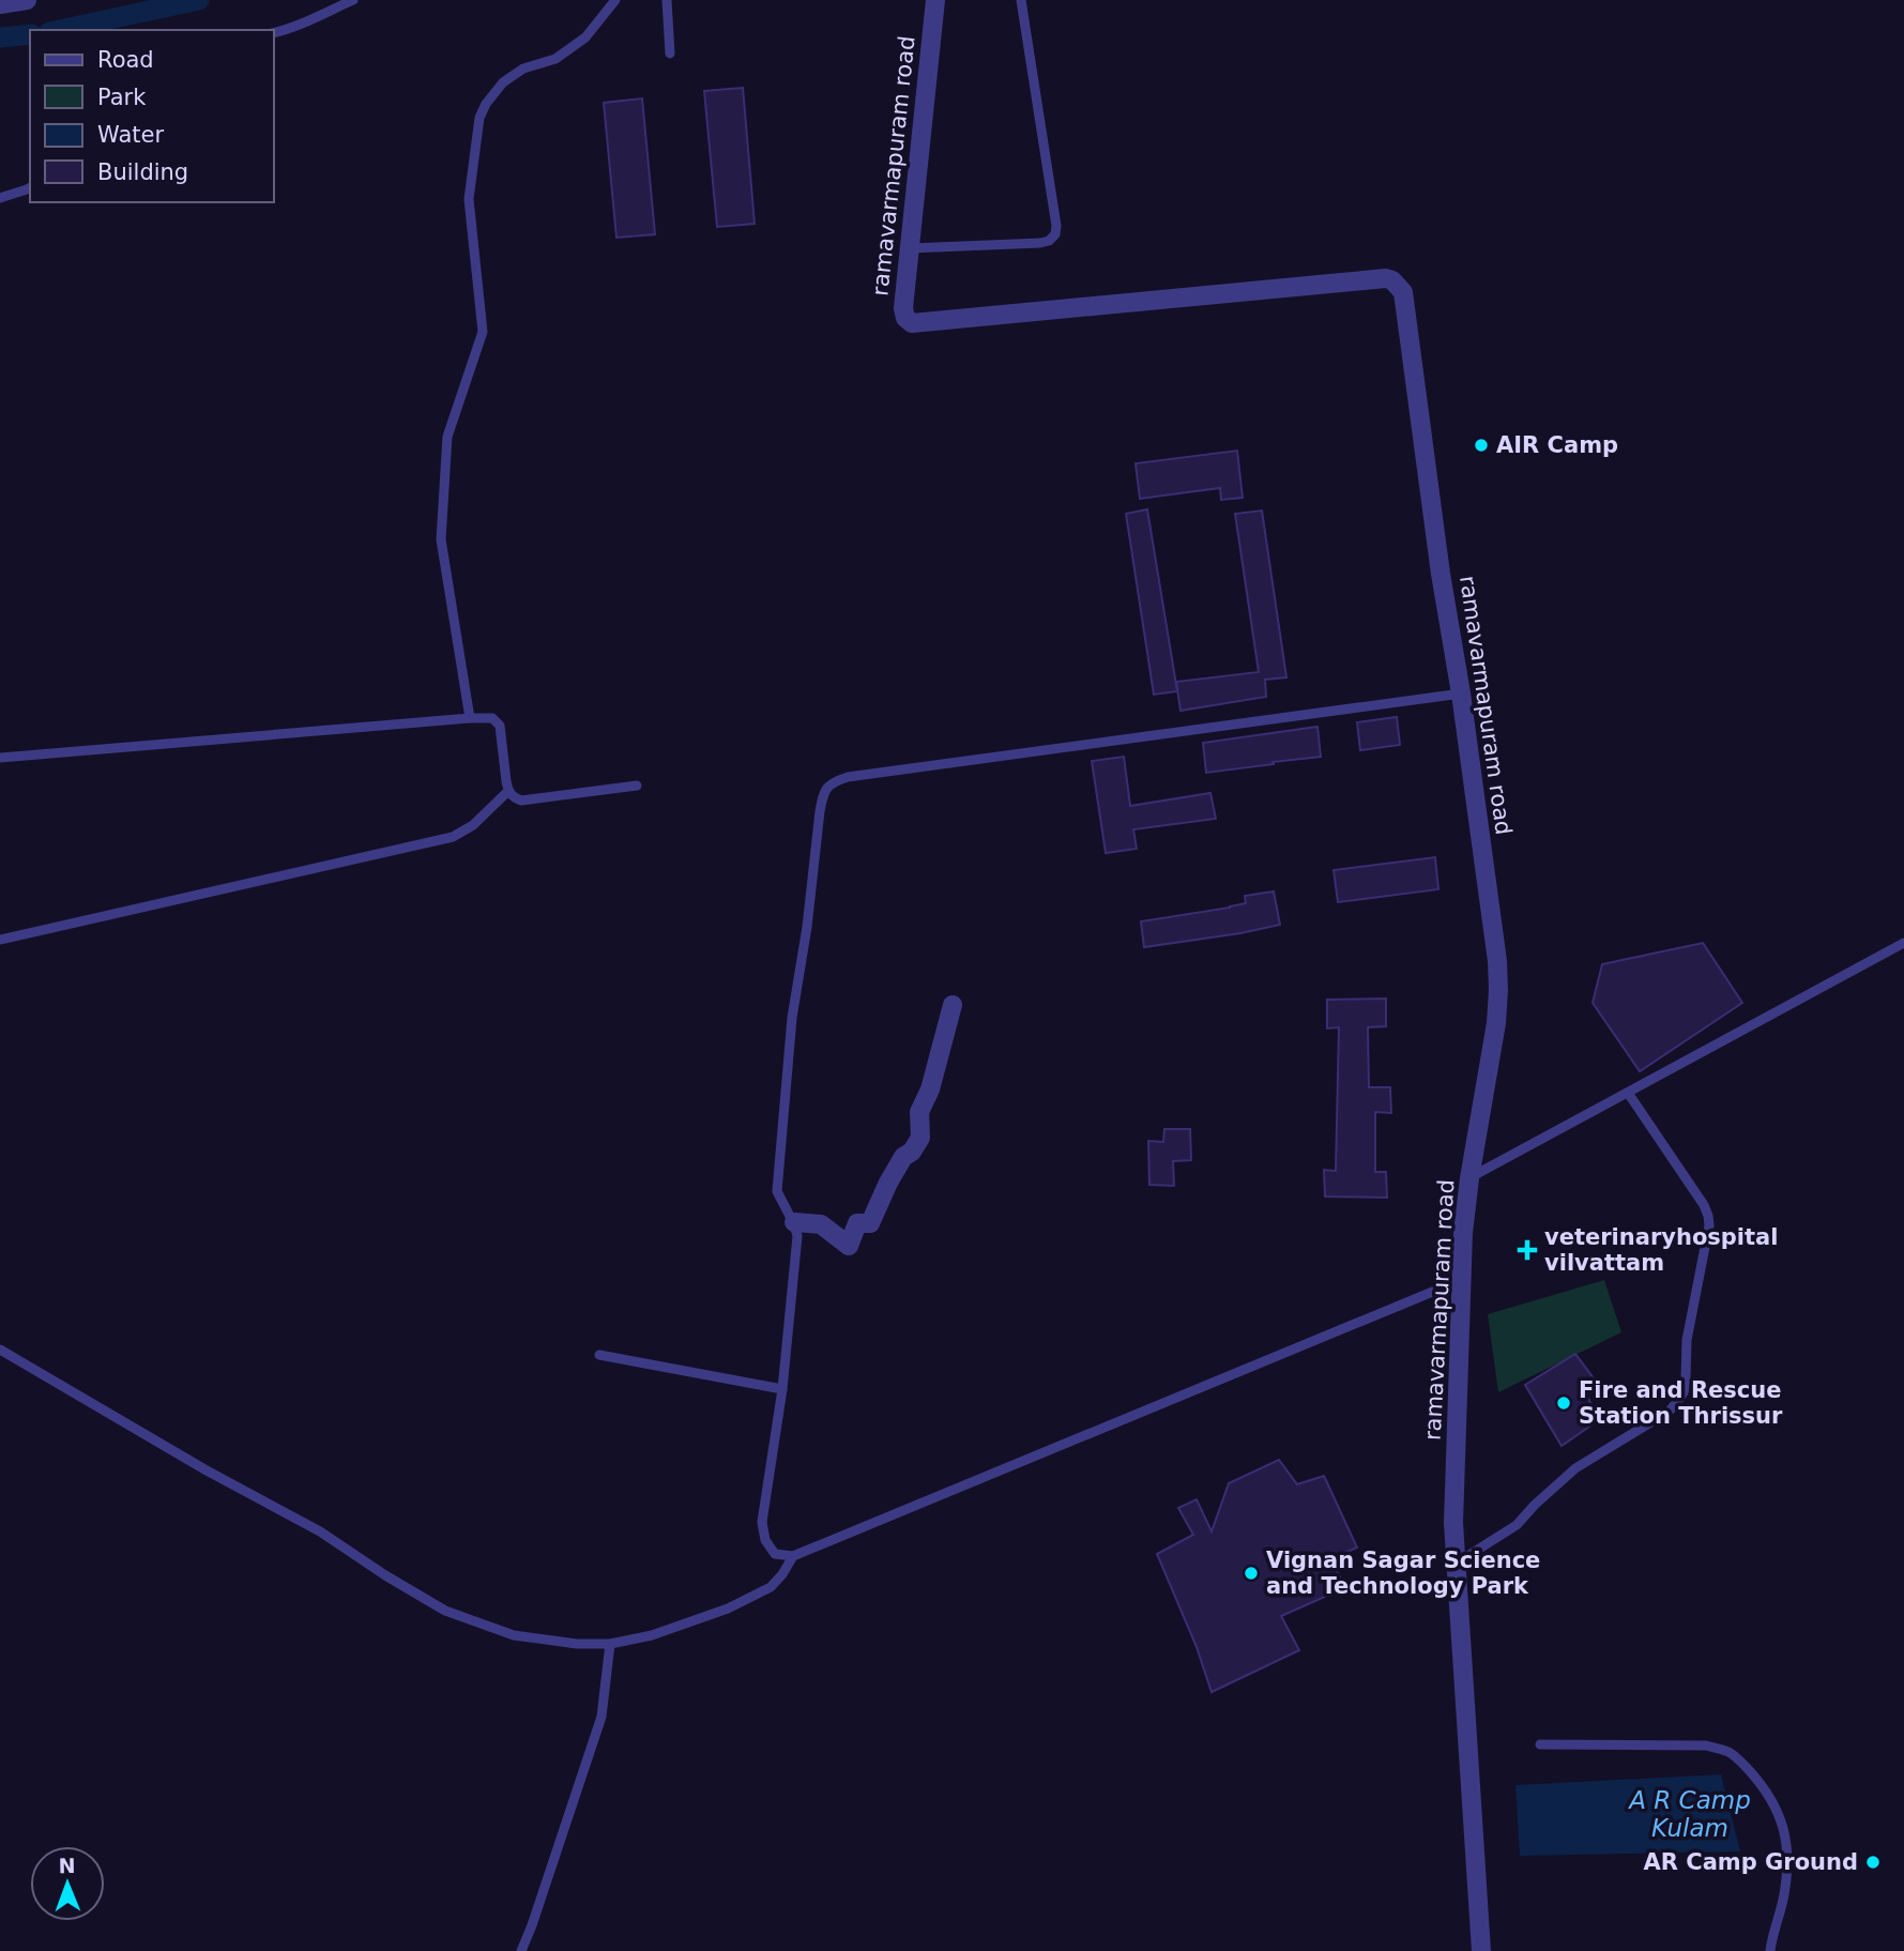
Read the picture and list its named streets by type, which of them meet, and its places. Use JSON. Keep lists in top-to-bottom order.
{
  "streets": {
    "street": ["ramavarmapuram road"]
  },
  "water": ["A R Camp Kulam"],
  "places": {
    "other": [
      "AIR Camp",
      "Fire and Rescue Station Thrissur",
      "Vignan Sagar Science and Technology Park",
      "AR Camp Ground"
    ],
    "health": ["veterinaryhospital vilvattam"]
  },
  "legend": [
    "Road",
    "Park",
    "Water",
    "Building"
  ],
  "north": "top"
}
